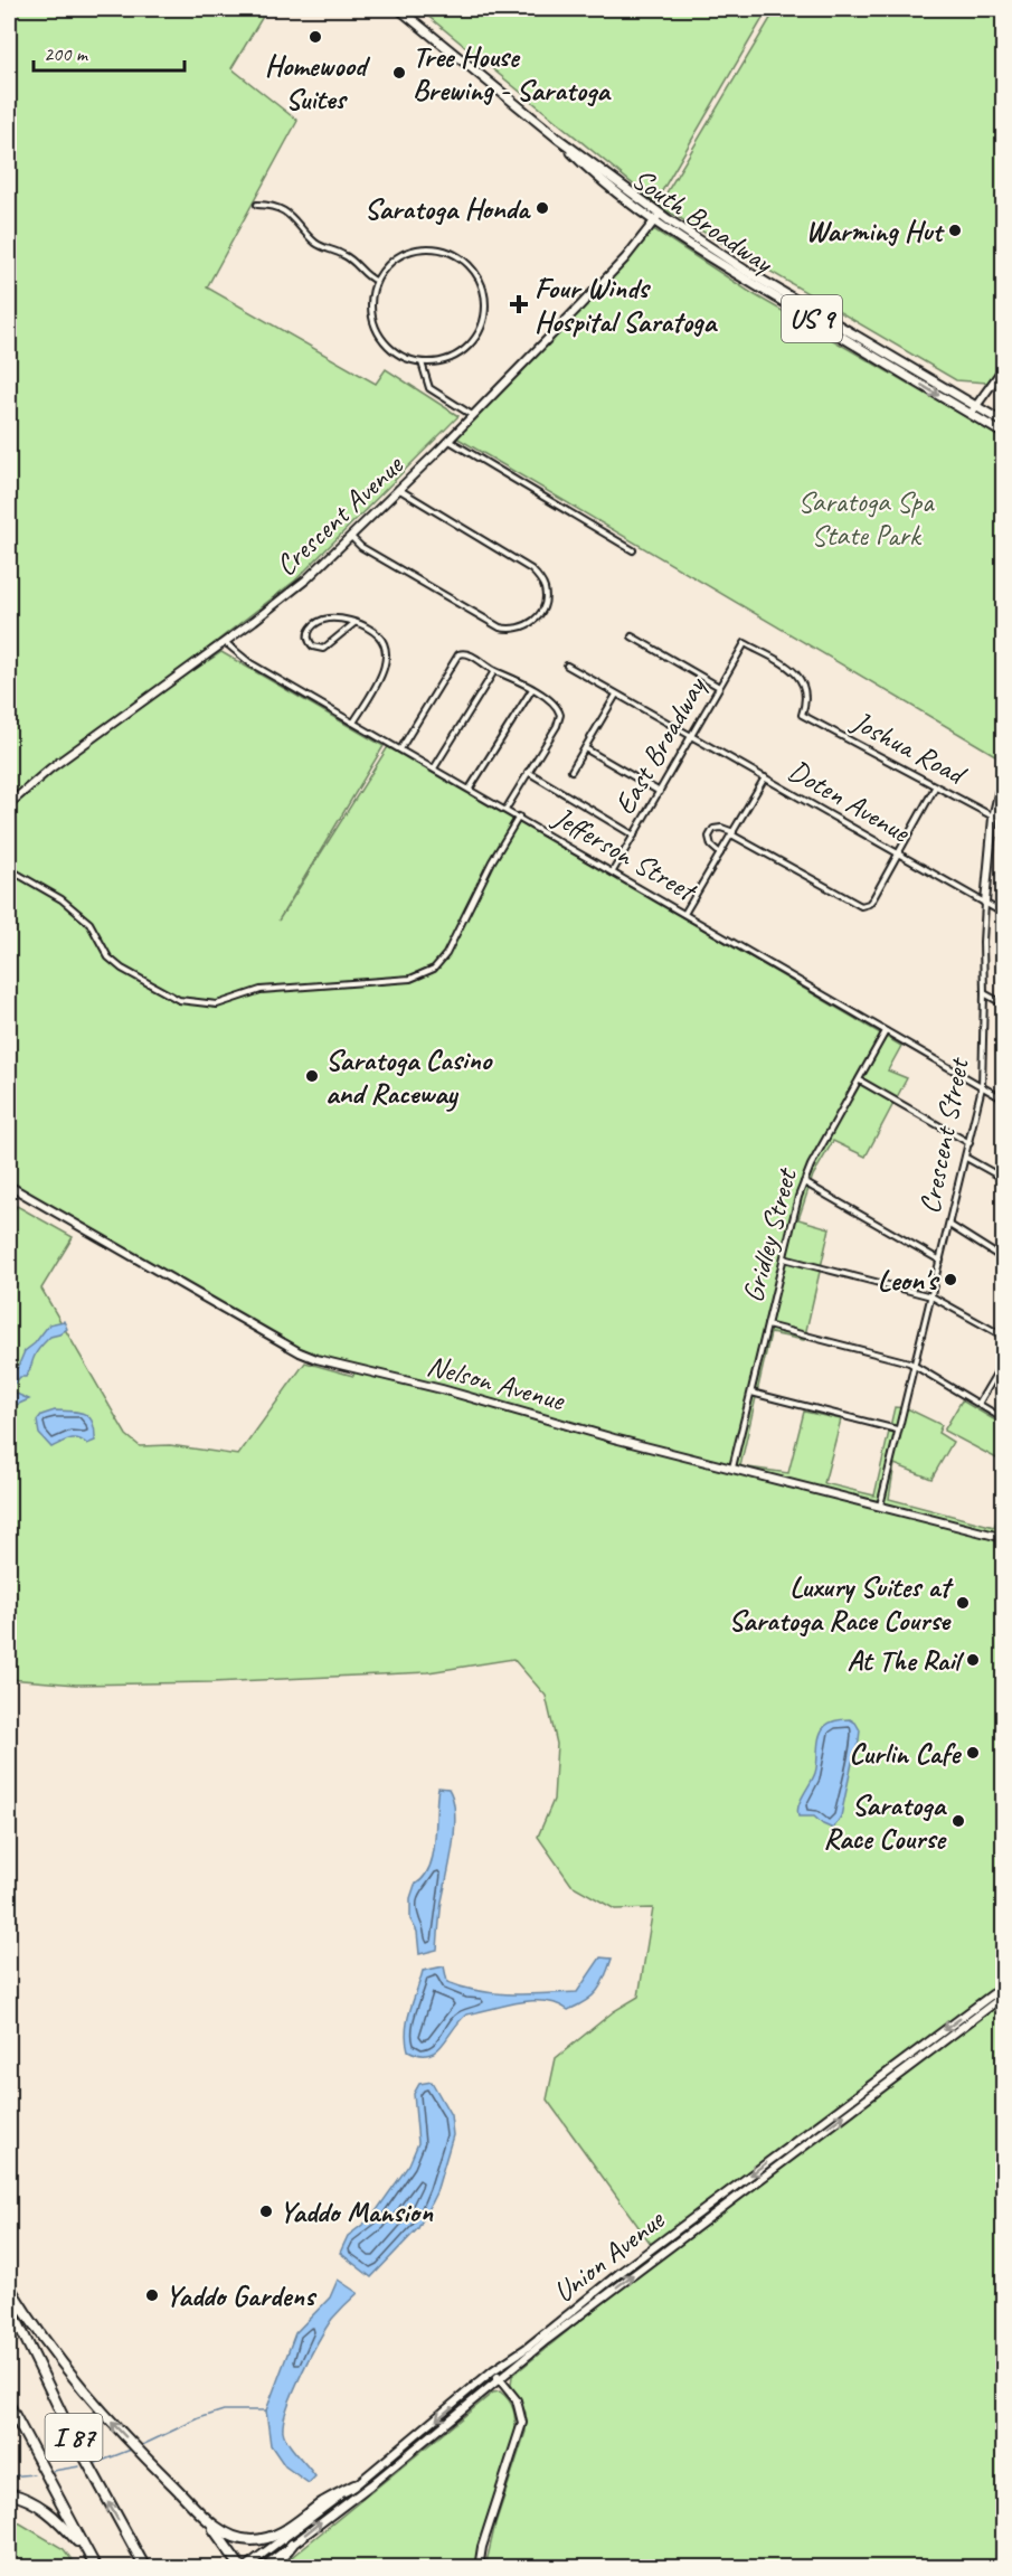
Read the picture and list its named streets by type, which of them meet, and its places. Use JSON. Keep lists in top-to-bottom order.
{
  "streets": {
    "highway": ["I 87"],
    "main road": ["South Broadway", "US 9"],
    "street": [
      "Crescent Avenue",
      "East Broadway",
      "Joshua Road",
      "Doten Avenue",
      "Jefferson Street",
      "Crescent Street",
      "Gridley Street",
      "Nelson Avenue",
      "Union Avenue"
    ]
  },
  "crossings": [
    ["South Broadway", "Crescent Avenue"],
    ["Crescent Avenue", "Jefferson Street"],
    ["East Broadway", "Joshua Road"],
    ["East Broadway", "Doten Avenue"],
    ["East Broadway", "Jefferson Street"],
    ["Joshua Road", "Crescent Street"],
    ["Doten Avenue", "Crescent Street"],
    ["Jefferson Street", "Crescent Street"],
    ["Jefferson Street", "Gridley Street"],
    ["Crescent Street", "Nelson Avenue"],
    ["Gridley Street", "Nelson Avenue"]
  ],
  "parks": ["Saratoga Spa State Park"],
  "places": {
    "other": [
      "Homewood Suites",
      "Tree House Brewing - Saratoga",
      "Saratoga Honda",
      "Warming Hut",
      "Saratoga Casino and Raceway",
      "Leon's",
      "Luxury Suites at Saratoga Race Course",
      "At The Rail",
      "Curlin Cafe",
      "Saratoga Race Course",
      "Yaddo Mansion",
      "Yaddo Gardens"
    ],
    "health": ["Four Winds Hospital Saratoga"]
  },
  "scale_bar": "200 m"
}
